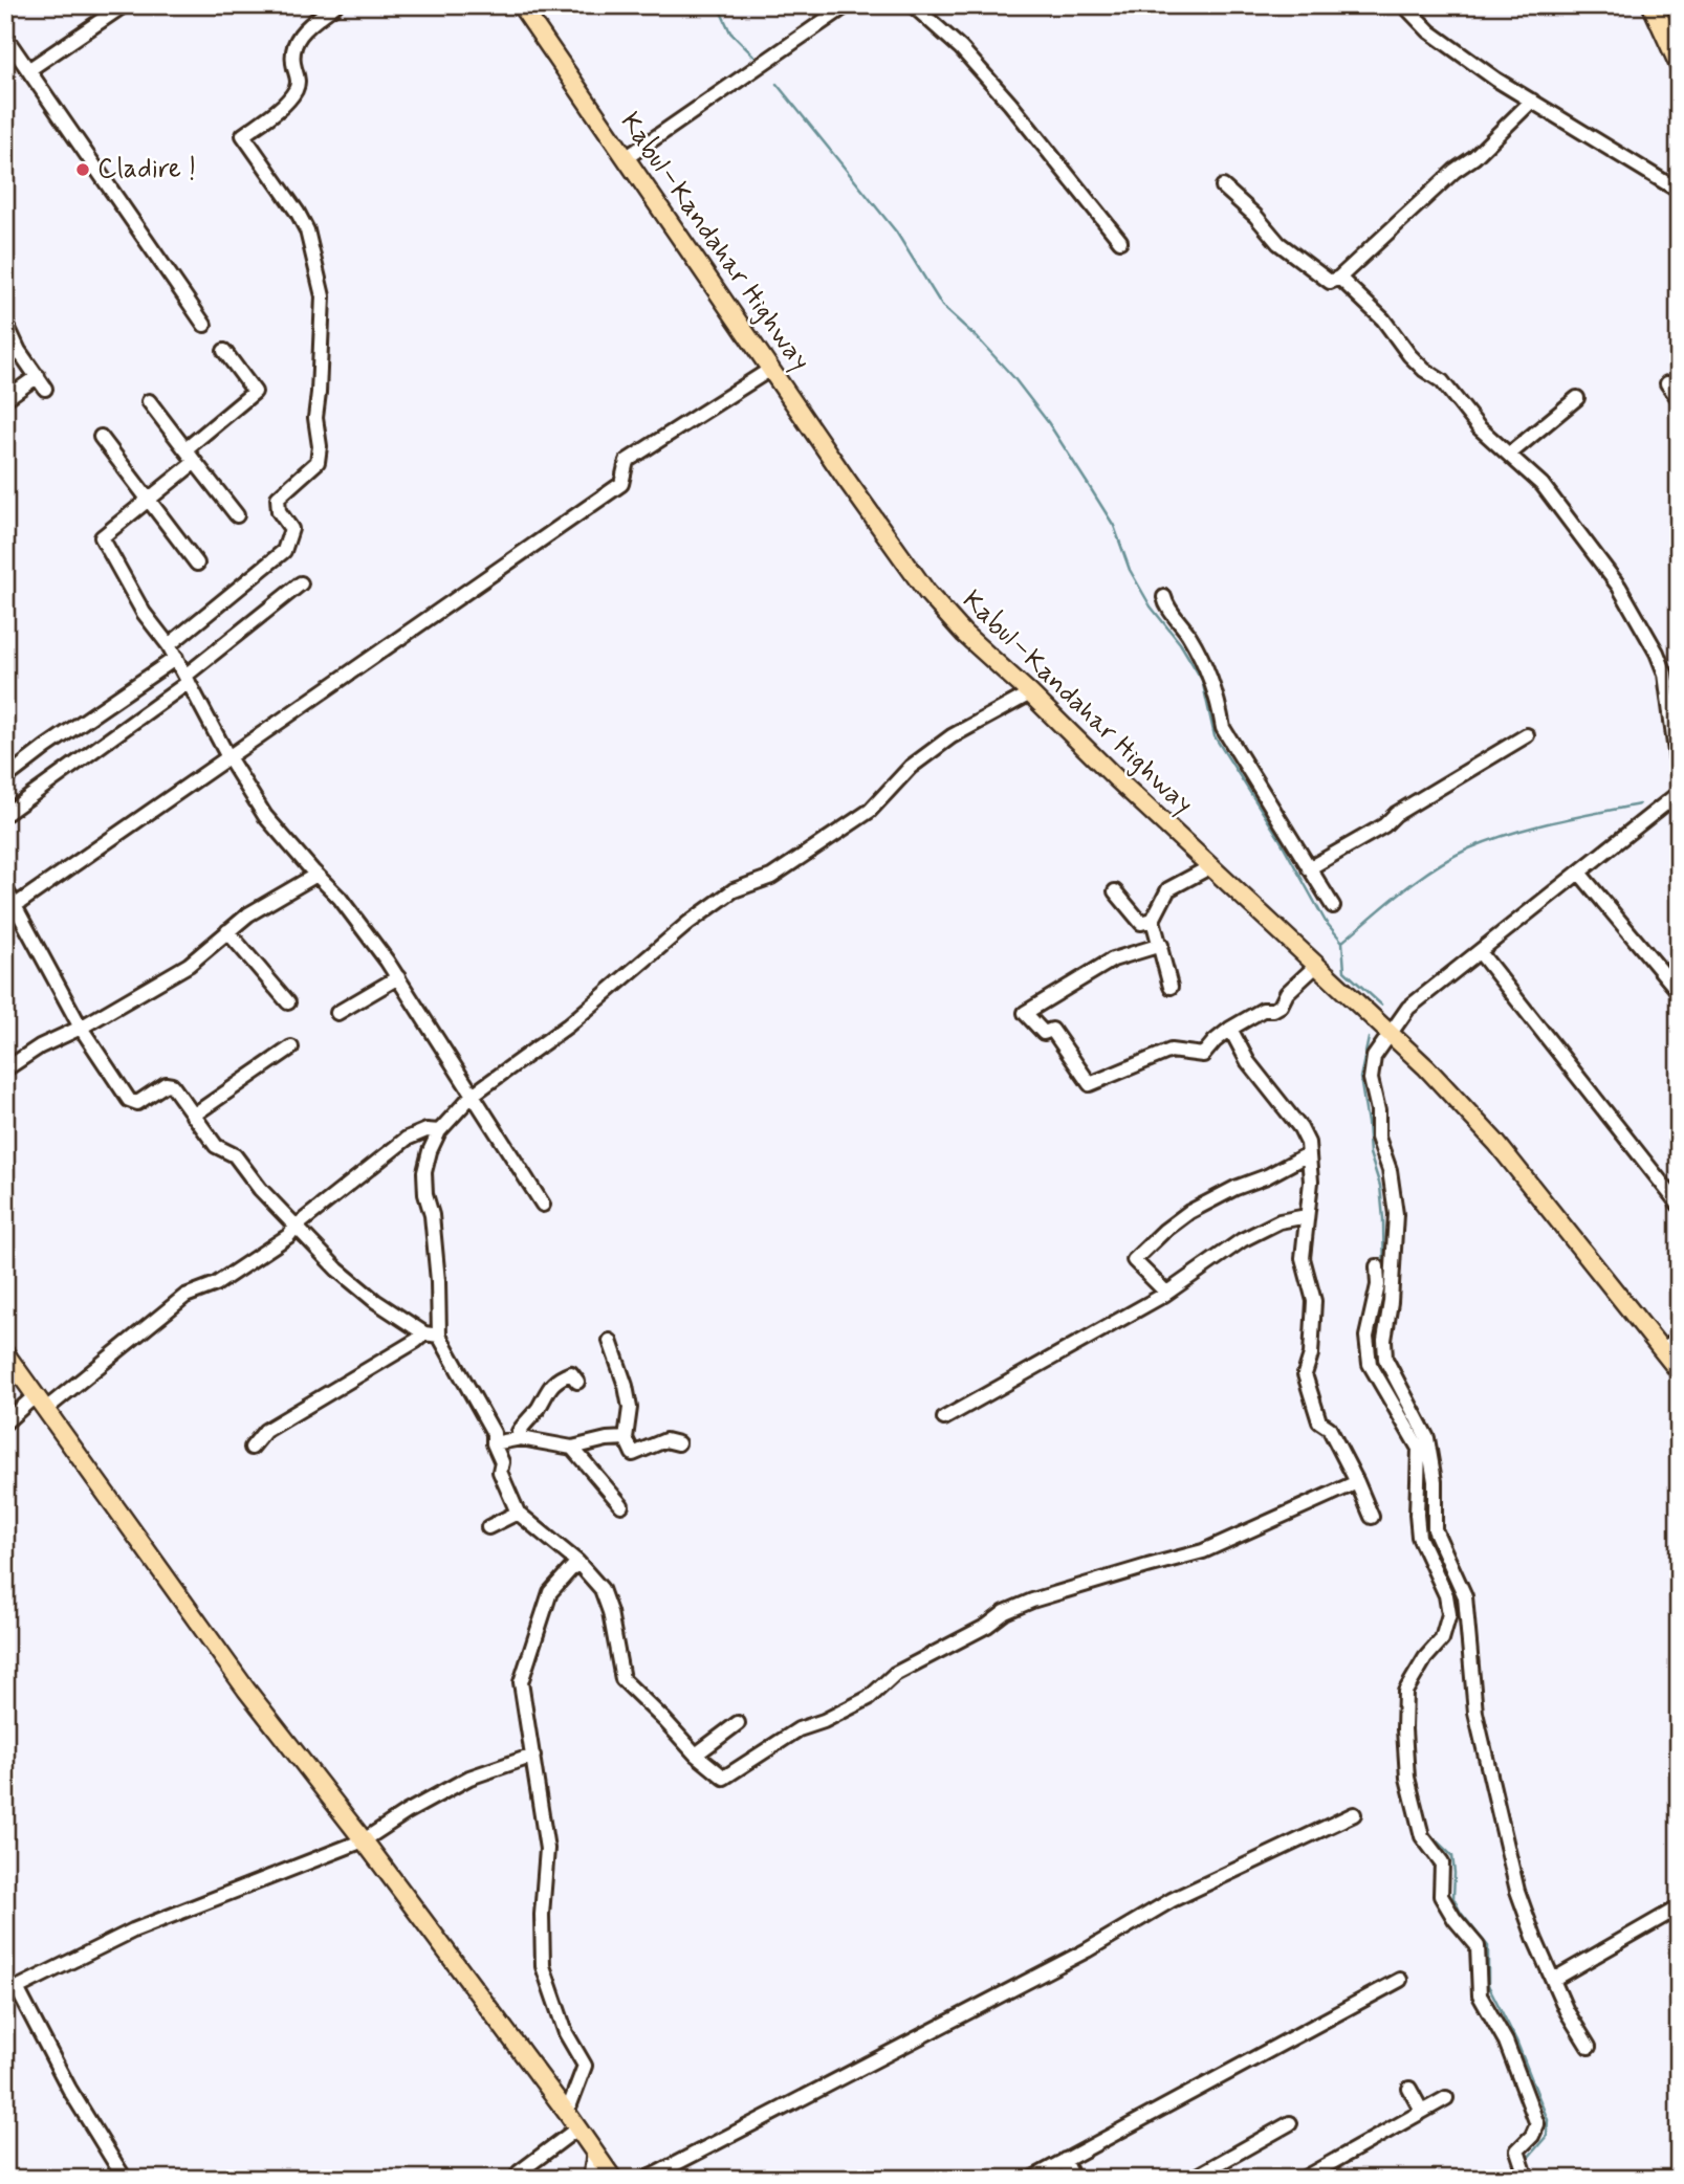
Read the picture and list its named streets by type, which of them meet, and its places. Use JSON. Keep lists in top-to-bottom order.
{
  "streets": {
    "main road": ["Kabul–Kandahar Highway"]
  },
  "places": ["Cladire !"]
}
